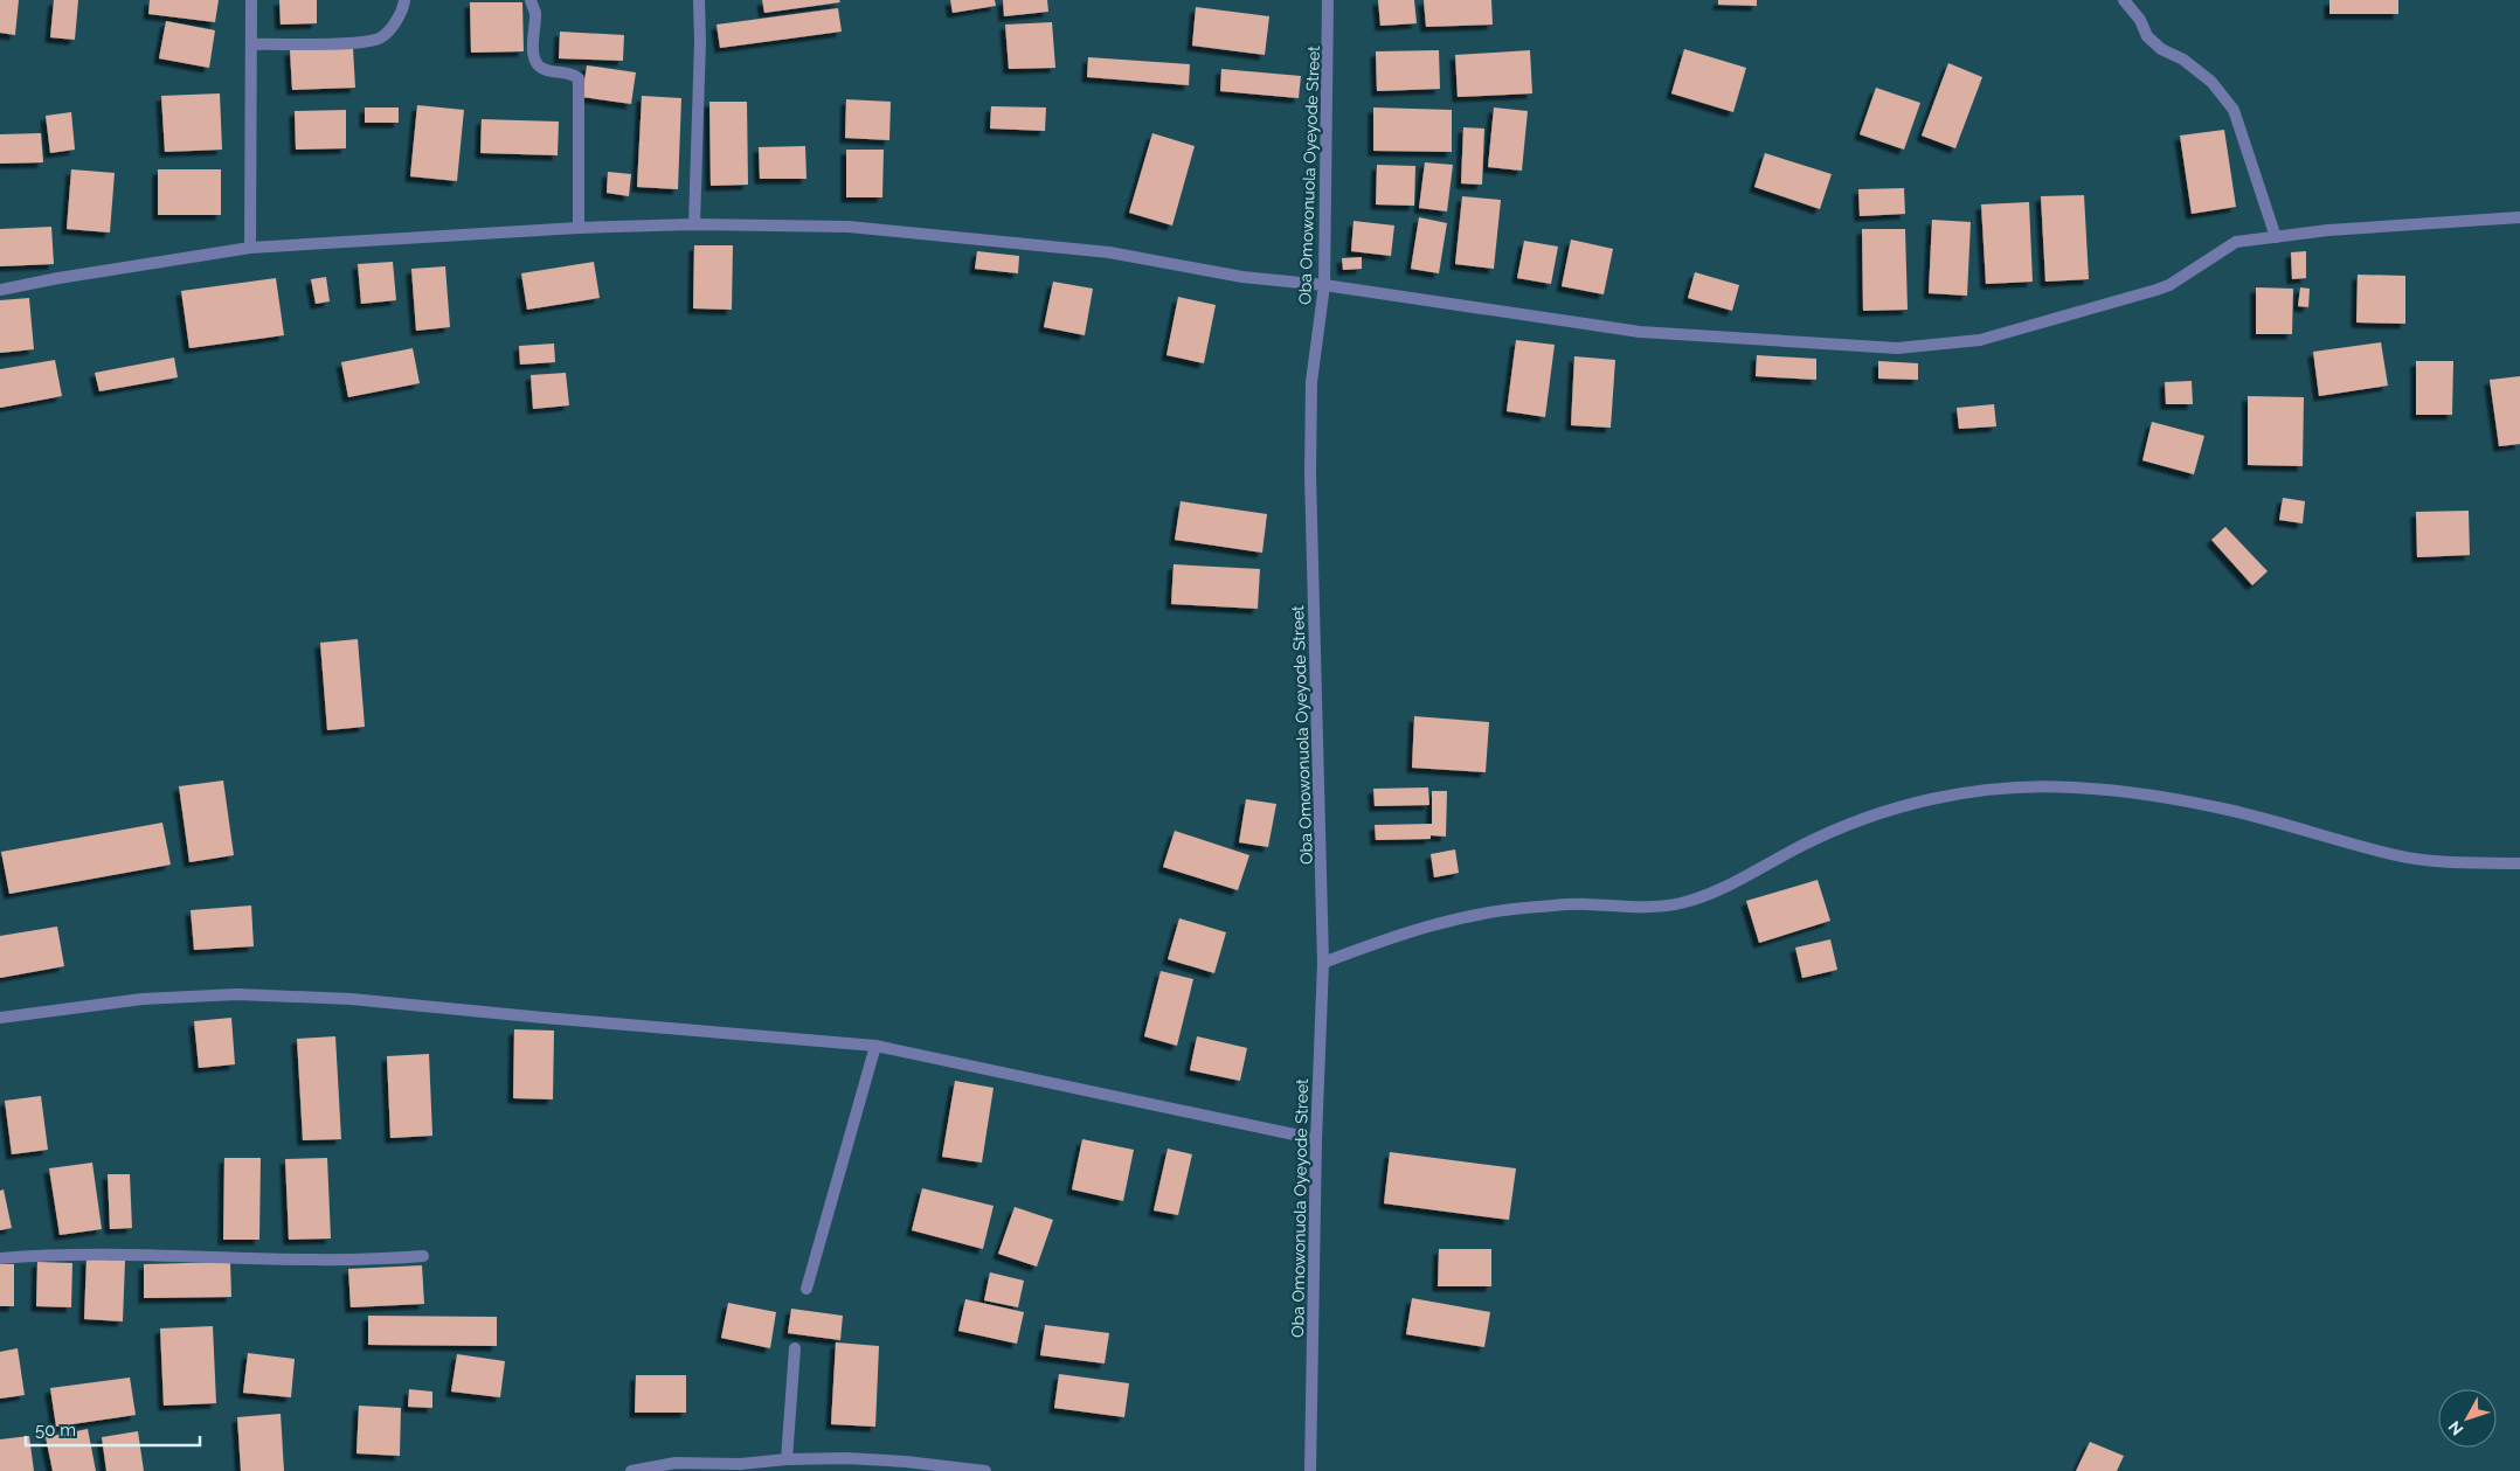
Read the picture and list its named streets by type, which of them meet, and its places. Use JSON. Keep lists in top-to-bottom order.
{
  "streets": {
    "street": ["Oba Omowonuola Oyeyode Street"]
  },
  "scale_bar": "50 m",
  "north": "bottom left"
}
